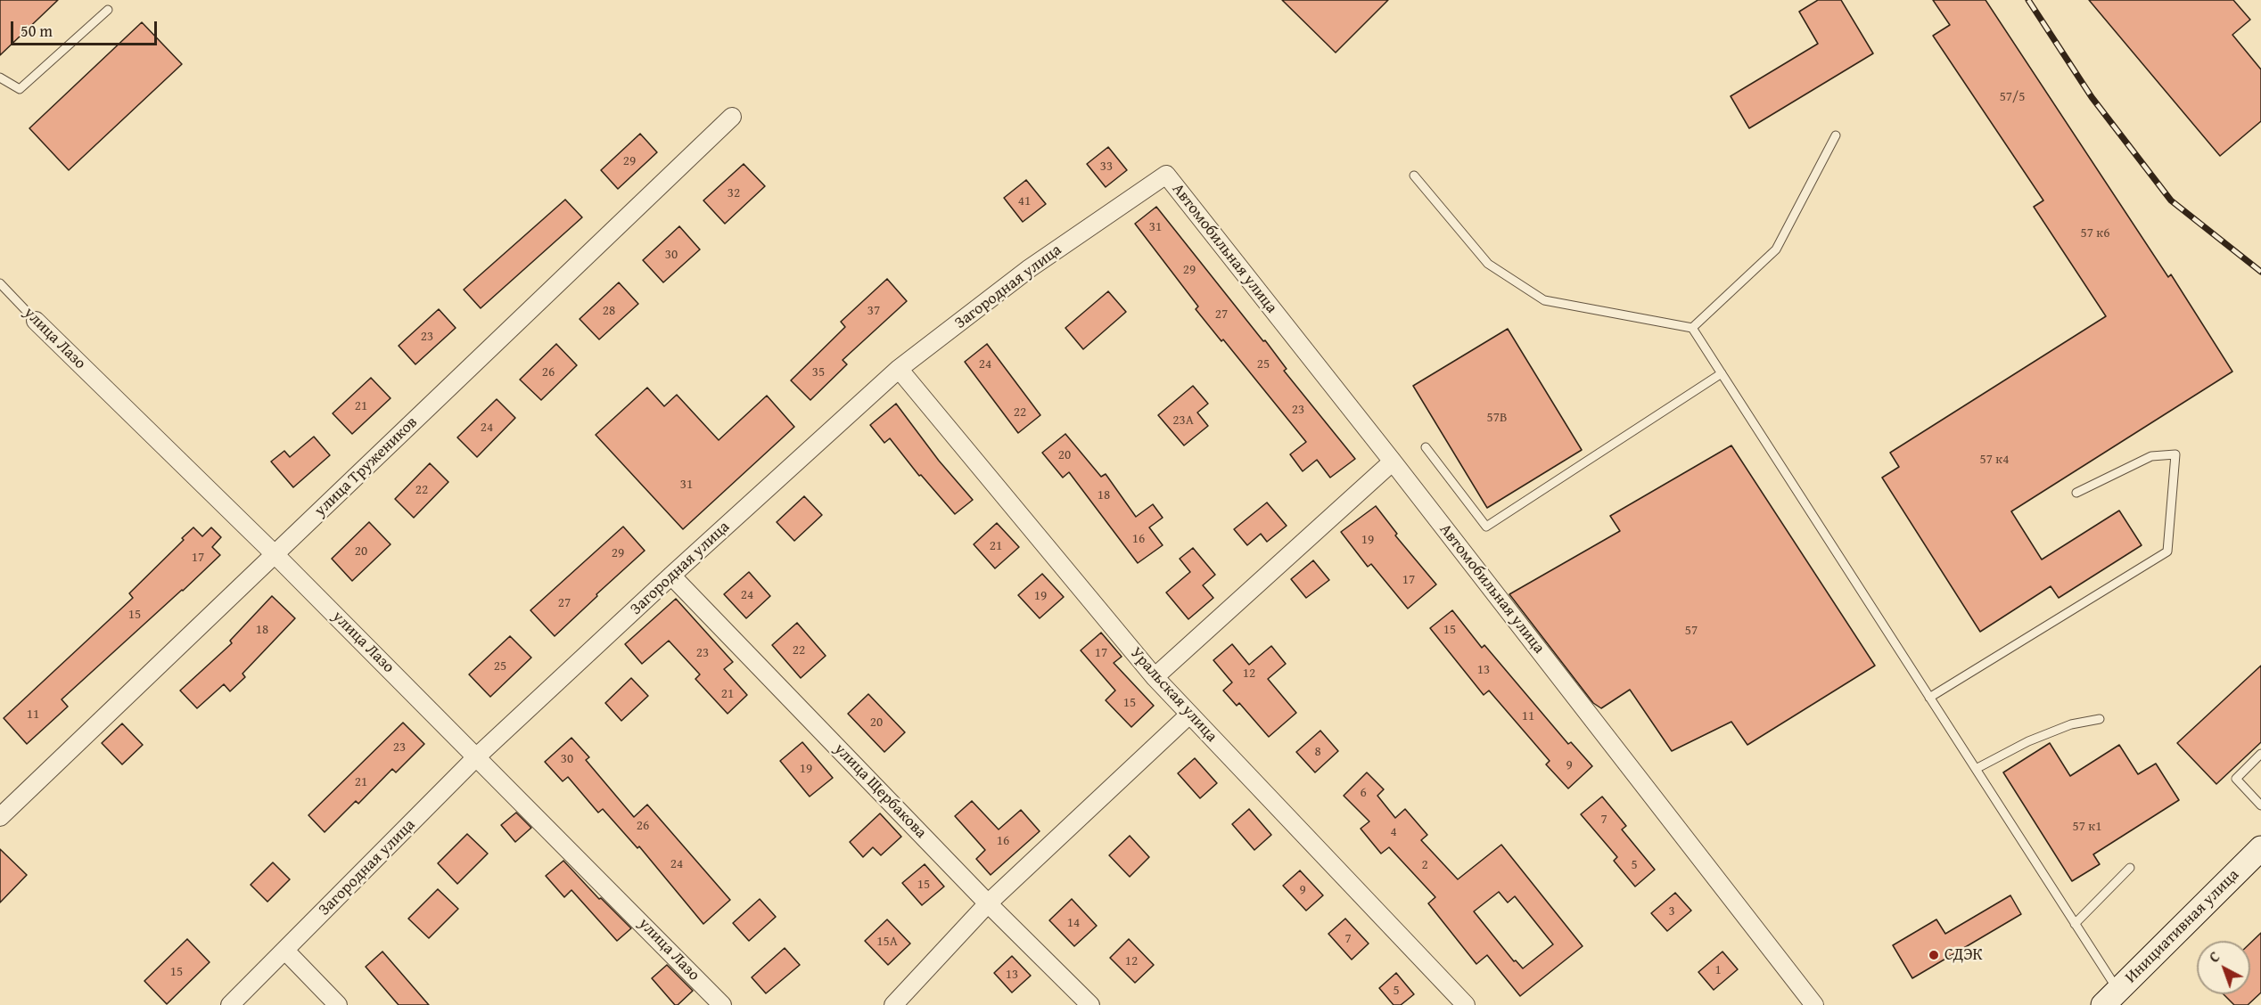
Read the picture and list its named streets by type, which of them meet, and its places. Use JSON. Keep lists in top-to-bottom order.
{
  "streets": {
    "main road": ["Инициативная улица"],
    "street": [
      "Автомобильная улица",
      "Загородная улица",
      "улица Лазо",
      "улица Тружеников",
      "Уральская улица",
      "улица Щербакова"
    ]
  },
  "crossings": [
    ["Автомобильная улица", "Загородная улица"],
    ["Загородная улица", "улица Лазо"],
    ["Загородная улица", "Уральская улица"],
    ["Загородная улица", "улица Щербакова"],
    ["улица Лазо", "улица Тружеников"]
  ],
  "places": ["СДЭК"],
  "house_numbers": [
    "57/5",
    "29",
    "33",
    "32",
    "41",
    "31",
    "57 к6",
    "30",
    "29",
    "28",
    "37",
    "27",
    "23",
    "24",
    "25",
    "26",
    "35",
    "21",
    "23",
    "22",
    "57В",
    "23А",
    "24",
    "20",
    "57 к4",
    "31",
    "22",
    "18",
    "16",
    "19",
    "21",
    "20",
    "29",
    "17",
    "17",
    "24",
    "19",
    "27",
    "15",
    "18",
    "15",
    "57",
    "22",
    "23",
    "17",
    "25",
    "13",
    "12",
    "21",
    "15",
    "11",
    "11",
    "20",
    "23",
    "8",
    "30",
    "9",
    "19",
    "21",
    "6",
    "7",
    "26",
    "57 к1",
    "4",
    "16",
    "24",
    "2",
    "5",
    "15",
    "9",
    "3",
    "14",
    "7",
    "15А",
    "12",
    "1",
    "15",
    "13",
    "5"
  ],
  "scale_bar": "50 m",
  "north": "top left"
}
